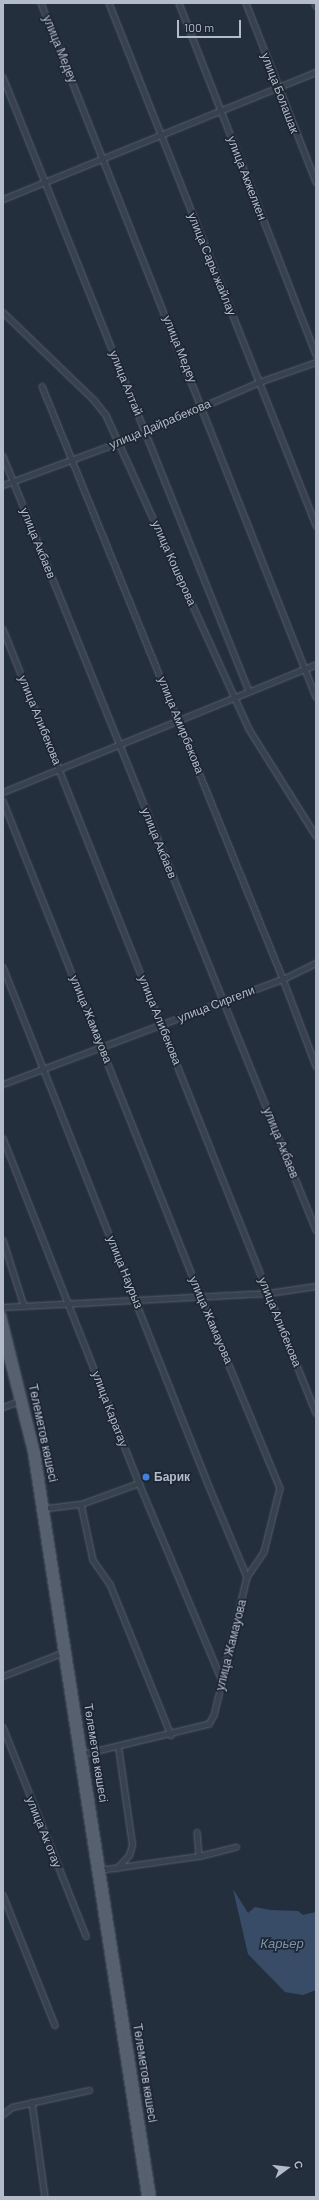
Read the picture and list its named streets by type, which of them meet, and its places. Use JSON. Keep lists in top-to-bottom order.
{
  "streets": {
    "main road": ["Төлеметов көшесі"],
    "street": [
      "улица Медеу",
      "улица Болашак",
      "улица Акжелкен",
      "улица Сары жайлау",
      "улица Алтай",
      "улица Дайрабекова",
      "улица Акбаев",
      "улица Кошерова",
      "улица Алибекова",
      "улица Амирбекова",
      "улица Сиргели",
      "улица Жамауова",
      "улица Наурыз",
      "улица Каратау",
      "улица Ак отау"
    ]
  },
  "crossings": [
    ["улица Медеу", "улица Дайрабекова"],
    ["улица Сары жайлау", "улица Дайрабекова"],
    ["улица Алтай", "улица Дайрабекова"],
    ["улица Дайрабекова", "улица Акбаев"],
    ["улица Дайрабекова", "улица Кошерова"],
    ["улица Дайрабекова", "улица Амирбекова"],
    ["улица Акбаев", "улица Сиргели"],
    ["улица Алибекова", "улица Сиргели"],
    ["улица Амирбекова", "улица Сиргели"],
    ["улица Сиргели", "улица Жамауова"],
    ["улица Сиргели", "улица Наурыз"],
    ["улица Жамауова", "улица Наурыз"],
    ["улица Жамауова", "улица Каратау"],
    ["улица Жамауова", "Төлеметов көшесі"]
  ],
  "water": ["Карьер"],
  "places": ["Барик"],
  "scale_bar": "100 m",
  "north": "right"
}
